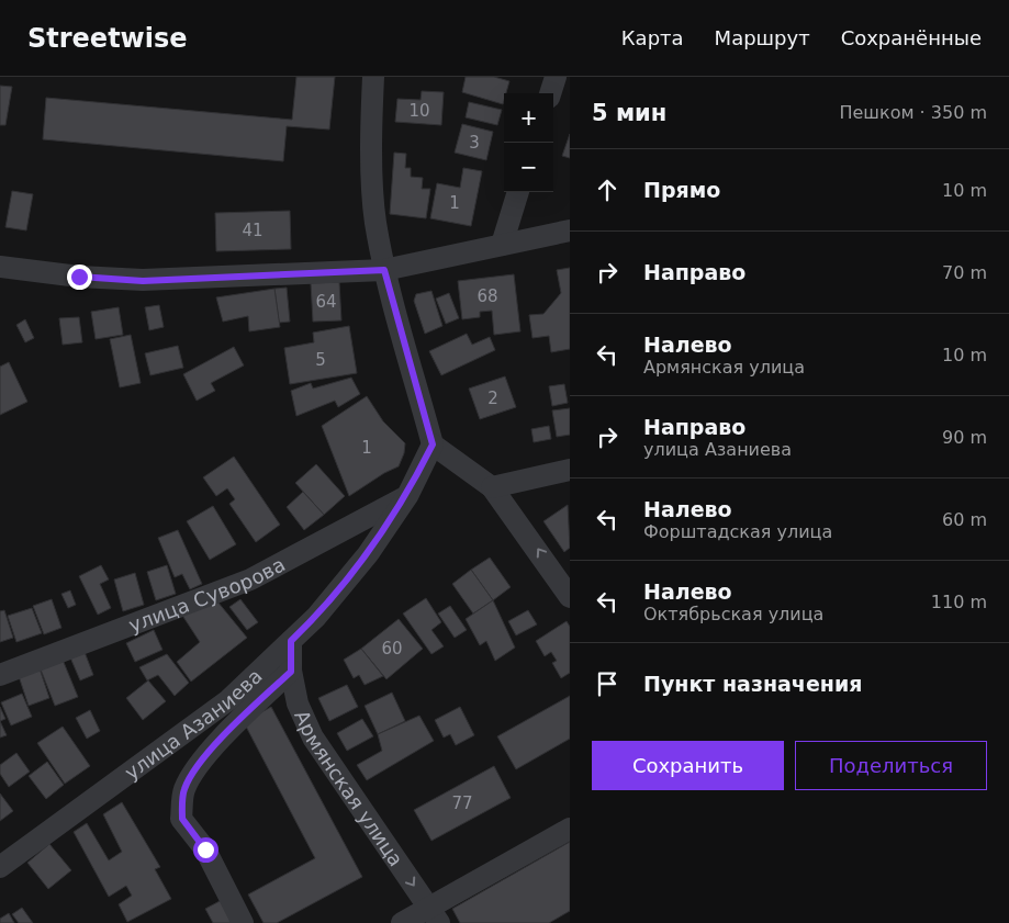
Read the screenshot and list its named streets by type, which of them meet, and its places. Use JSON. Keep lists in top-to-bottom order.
{
  "streets": {
    "street": ["улица Суворова", "улица Азаниева", "Армянская улица"]
  },
  "crossings": [
    ["улица Суворова", "улица Азаниева"],
    ["улица Азаниева", "Армянская улица"]
  ],
  "one_way": ["Армянская улица"],
  "house_numbers": [
    "10",
    "3",
    "1",
    "41",
    "68",
    "64",
    "5",
    "2",
    "1",
    "60",
    "77"
  ],
  "page": {
    "header": "Streetwise",
    "nav": ["Карта", "Маршрут", "Сохранённые"],
    "heading": ["5 мин", "Пешком · 350 m"],
    "map_buttons": ["+", "−"],
    "list": [
      ["Прямо", "10 m"],
      ["Направо", "70 m"],
      ["Налево", "Армянская улица", "10 m"],
      ["Направо", "улица Азаниева", "90 m"],
      ["Налево", "Форштадская улица", "60 m"],
      ["Налево", "Октябрьская улица", "110 m"],
      "Пункт назначения"
    ],
    "buttons": ["Сохранить", "Поделиться"]
  }
}
